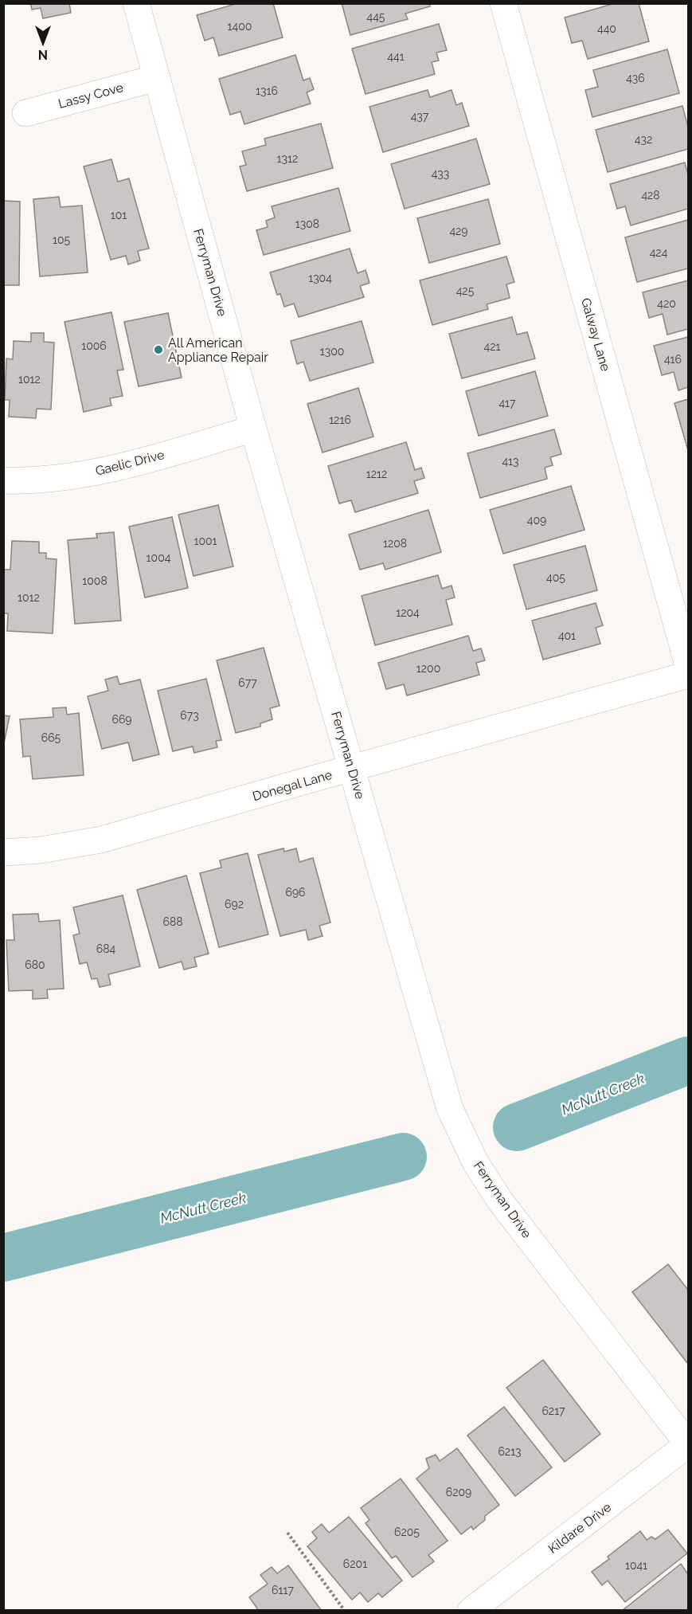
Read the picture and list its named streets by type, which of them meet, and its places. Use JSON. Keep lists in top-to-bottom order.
{
  "streets": {
    "street": [
      "Lassy Cove",
      "Ferryman Drive",
      "Galway Lane",
      "Gaelic Drive",
      "Donegal Lane",
      "Kildare Drive"
    ]
  },
  "crossings": [
    ["Lassy Cove", "Ferryman Drive"],
    ["Ferryman Drive", "Gaelic Drive"],
    ["Ferryman Drive", "Donegal Lane"],
    ["Ferryman Drive", "Kildare Drive"]
  ],
  "water": ["McNutt Creek"],
  "places": ["All American Appliance Repair"],
  "house_numbers": [
    "445",
    "1400",
    "440",
    "441",
    "436",
    "1316",
    "437",
    "432",
    "1312",
    "433",
    "428",
    "101",
    "1308",
    "429",
    "105",
    "424",
    "1304",
    "425",
    "420",
    "1006",
    "421",
    "1300",
    "416",
    "1012",
    "417",
    "1216",
    "413",
    "1212",
    "409",
    "1001",
    "1208",
    "1004",
    "405",
    "1008",
    "1012",
    "1204",
    "401",
    "1200",
    "677",
    "673",
    "669",
    "665",
    "696",
    "692",
    "688",
    "684",
    "680",
    "6217",
    "6213",
    "6209",
    "6205",
    "6201",
    "1041",
    "6117"
  ],
  "north": "bottom"
}
